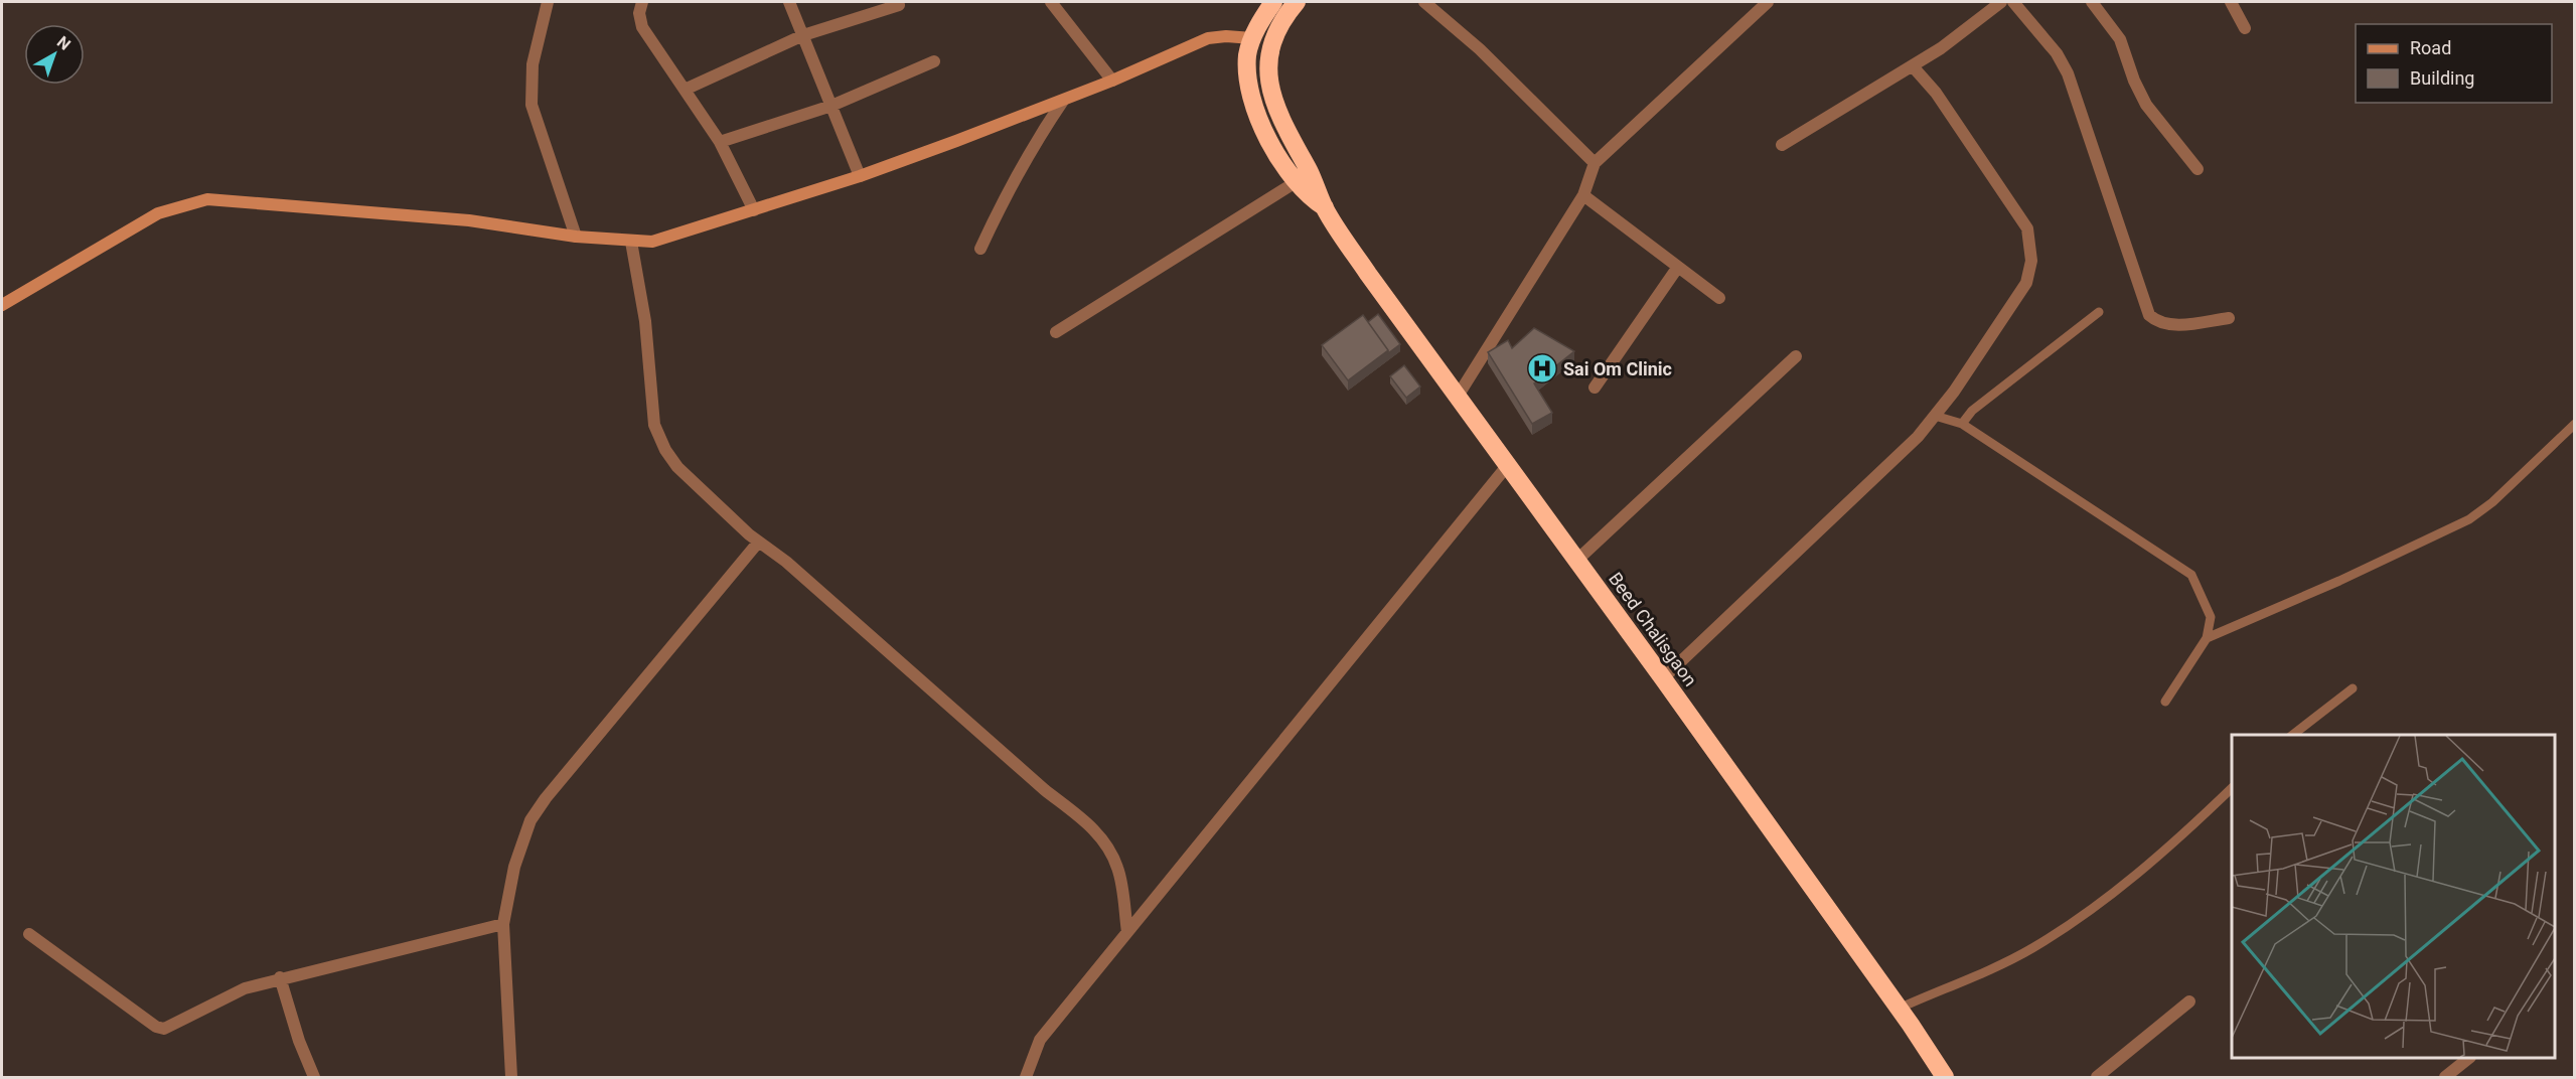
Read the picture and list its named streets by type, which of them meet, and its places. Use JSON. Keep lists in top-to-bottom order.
{
  "streets": {
    "highway": ["Beed Chalisgaon"]
  },
  "places": {
    "hospital": ["Sai Om Clinic"]
  },
  "legend": ["Road", "Building"],
  "north": "top right"
}
